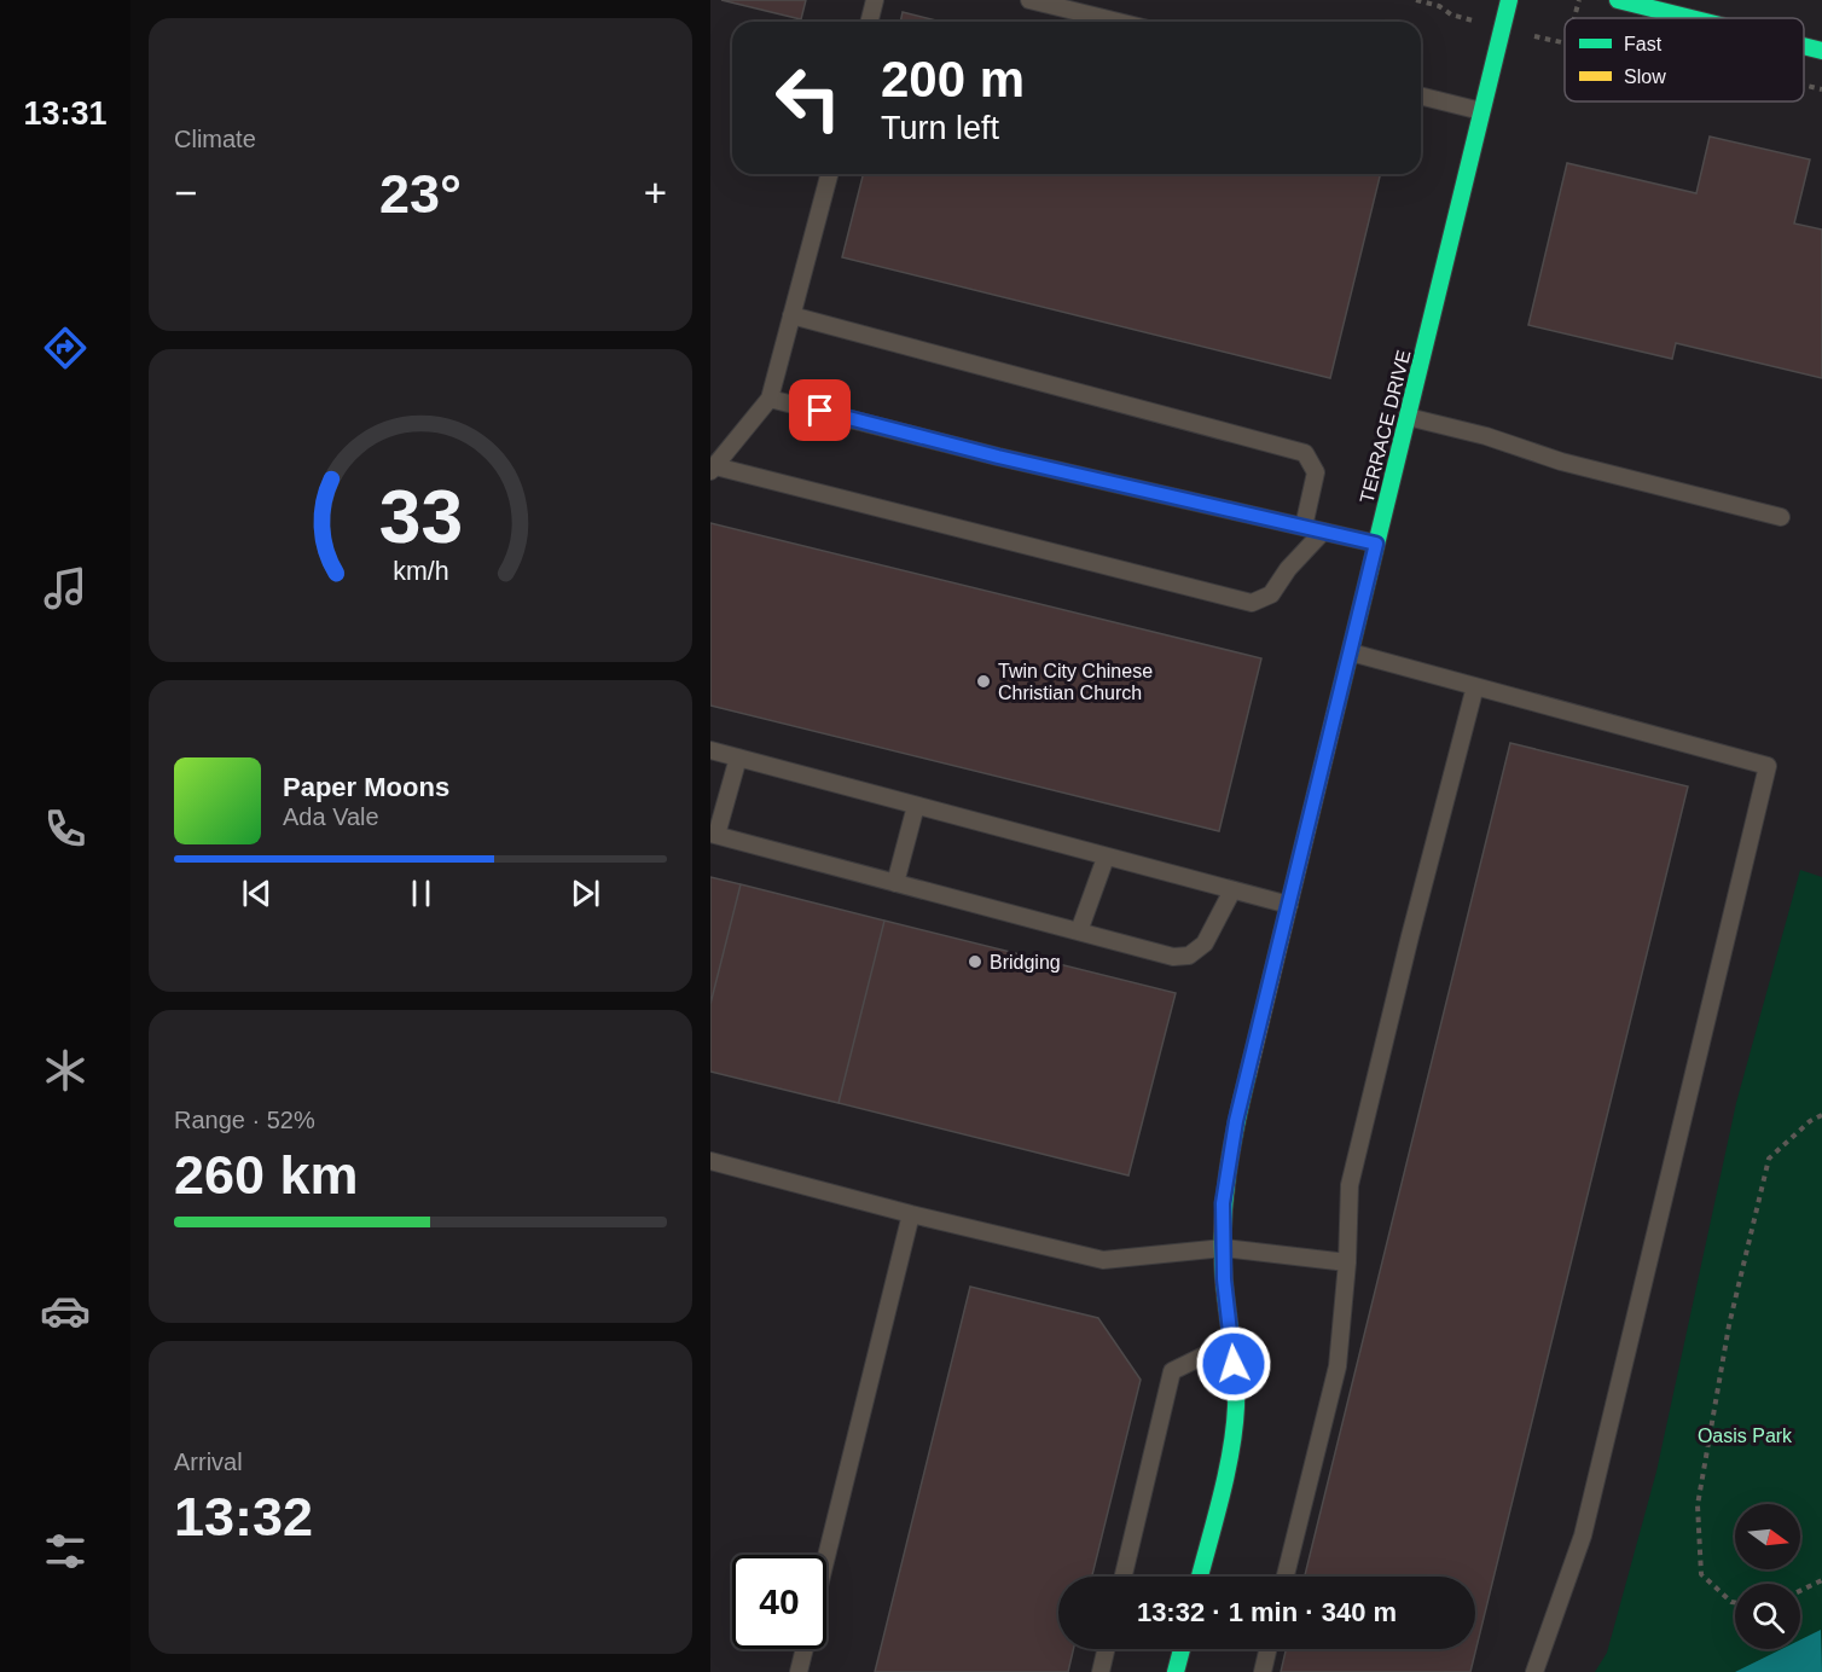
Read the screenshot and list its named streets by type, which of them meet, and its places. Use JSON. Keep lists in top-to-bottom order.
{
  "streets": {
    "street": ["TERRACE DRIVE"]
  },
  "parks": ["Oasis Park"],
  "places": ["Twin City Chinese Christian Church", "Bridging"],
  "legend": ["Fast", "Slow"],
  "north": "right",
  "page": {
    "tabs": "13:31",
    "tile": [
      "Climate",
      ["Range · 52%", "260 km"],
      ["Arrival", "13:32"]
    ],
    "turn": ["200 m", "Turn left"],
    "heat": ["−", "23°", "+"],
    "song": ["Paper Moons", "Ada Vale"],
    "limit": "40",
    "trip": "13:32 · 1 min · 340 m",
    "gauge": ["33", "km/h"]
  }
}
